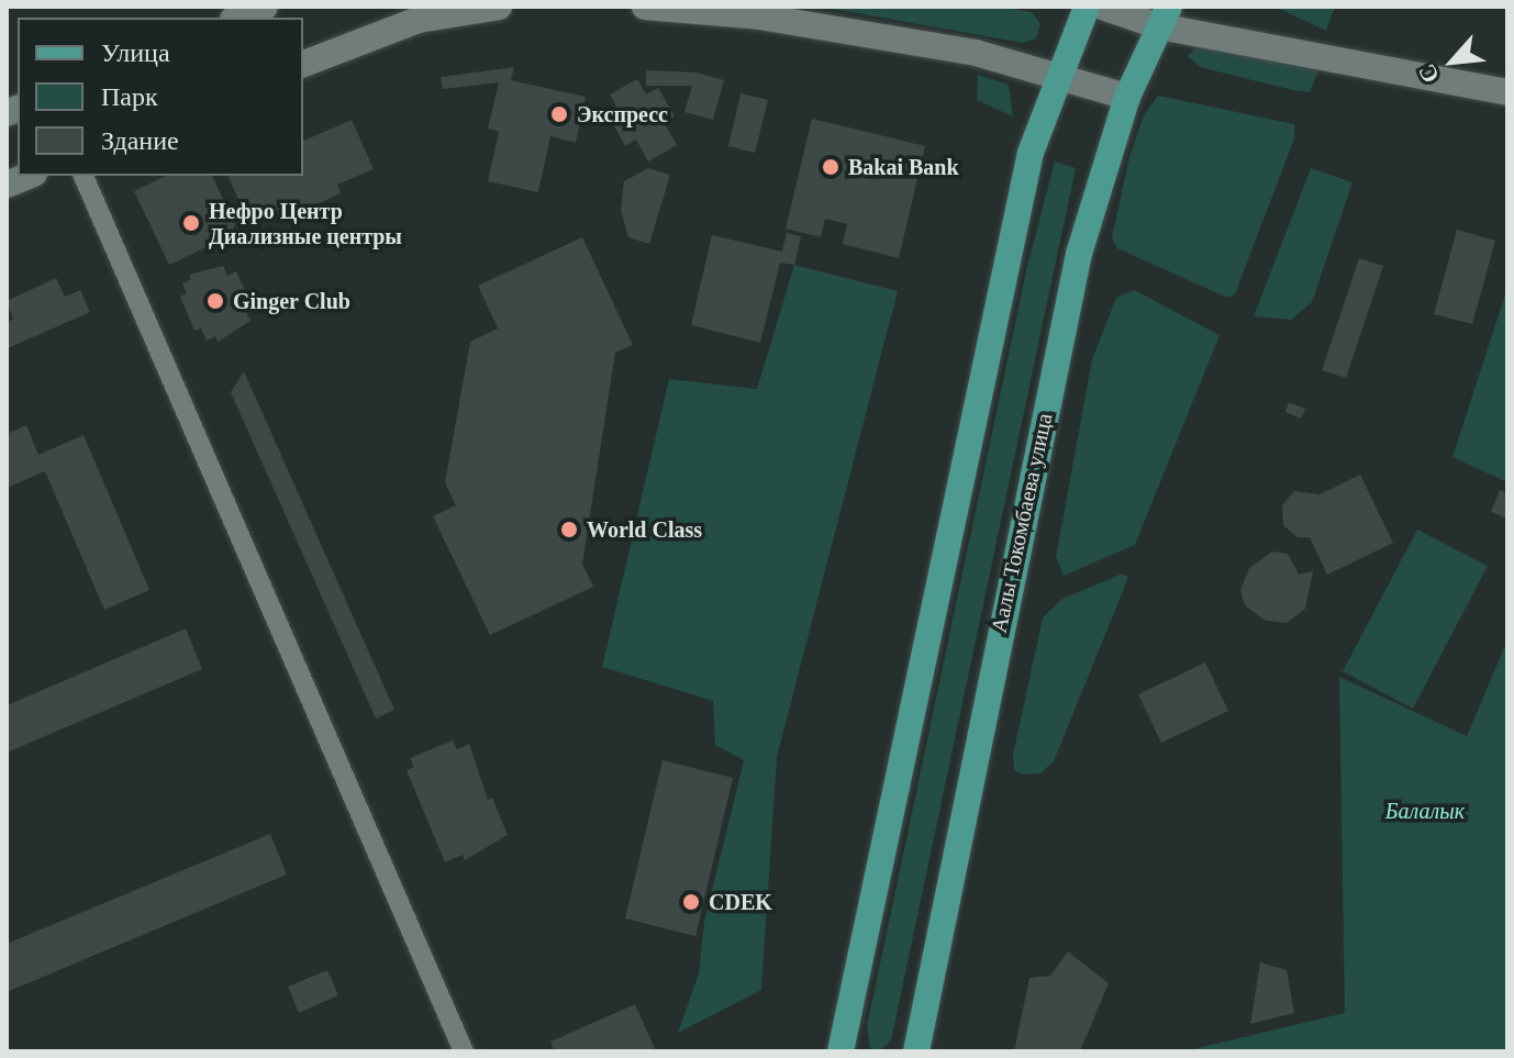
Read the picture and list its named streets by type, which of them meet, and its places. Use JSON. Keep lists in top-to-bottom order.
{
  "streets": {
    "main road": ["Аалы Токомбаева улица"]
  },
  "parks": ["Балалык"],
  "places": [
    "Экспресс",
    "Bakai Bank",
    "Нефро Центр Диализные центры",
    "Ginger Club",
    "World Class",
    "CDEK"
  ],
  "legend": ["Улица", "Парк", "Здание"],
  "north": "bottom left"
}
